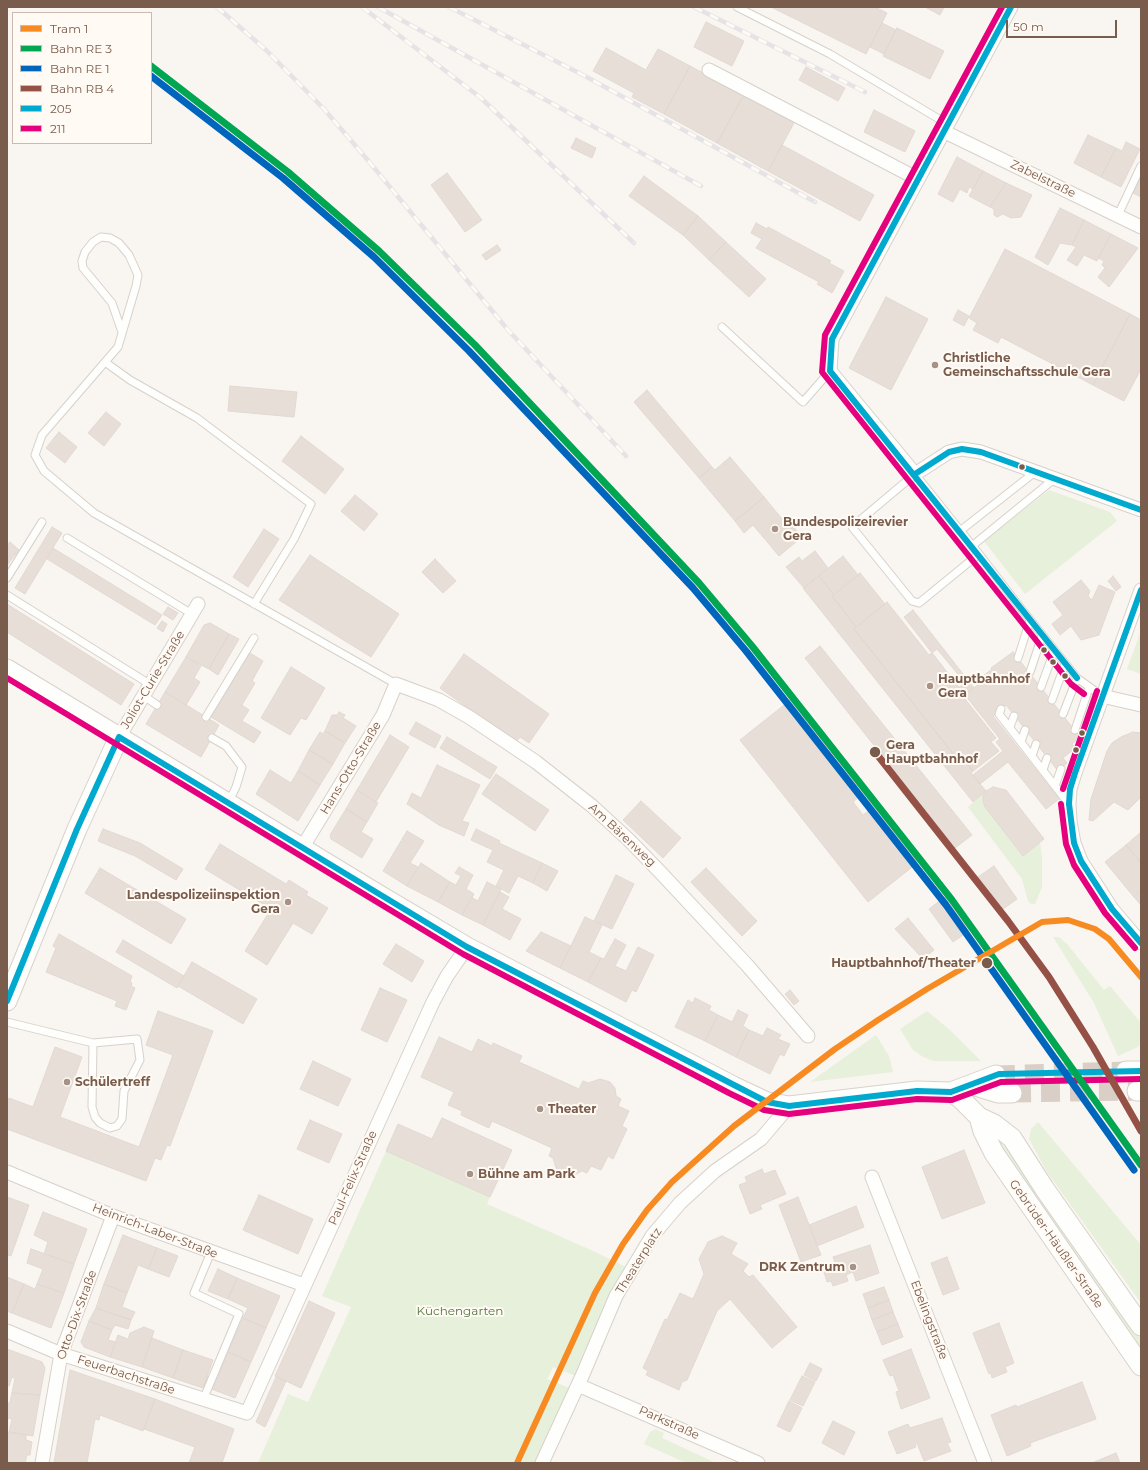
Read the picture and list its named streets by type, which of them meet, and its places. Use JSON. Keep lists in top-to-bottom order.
{
  "streets": {
    "main road": ["Joliot-Curie-Straße", "Gebrüder-Häußler-Straße"],
    "street": [
      "Zabelstraße",
      "Hans-Otto-Straße",
      "Am Bärenweg",
      "Paul-Felix-Straße",
      "Heinrich-Laber-Straße",
      "Theaterplatz",
      "Otto-Dix-Straße",
      "Ebelingstraße",
      "Feuerbachstraße",
      "Parkstraße"
    ]
  },
  "crossings": [
    ["Hans-Otto-Straße", "Am Bärenweg"],
    ["Paul-Felix-Straße", "Heinrich-Laber-Straße"],
    ["Paul-Felix-Straße", "Feuerbachstraße"],
    ["Heinrich-Laber-Straße", "Otto-Dix-Straße"],
    ["Theaterplatz", "Parkstraße"],
    ["Otto-Dix-Straße", "Feuerbachstraße"]
  ],
  "parks": ["Küchengarten"],
  "places": [
    "Christliche Gemeinschaftsschule Gera",
    "Bundespolizeirevier Gera",
    "Hauptbahnhof Gera",
    "Gera Hauptbahnhof",
    "Landespolizeiinspektion Gera",
    "Hauptbahnhof/Theater",
    "Schülertreff",
    "Theater",
    "Bühne am Park",
    "DRK Zentrum"
  ],
  "lines": ["transit line 205", "transit line 211", "tram line 1"],
  "legend": [
    "Tram 1",
    "Bahn RE 3",
    "Bahn RE 1",
    "Bahn RB 4",
    "205",
    "211"
  ],
  "scale_bar": "50 m"
}
